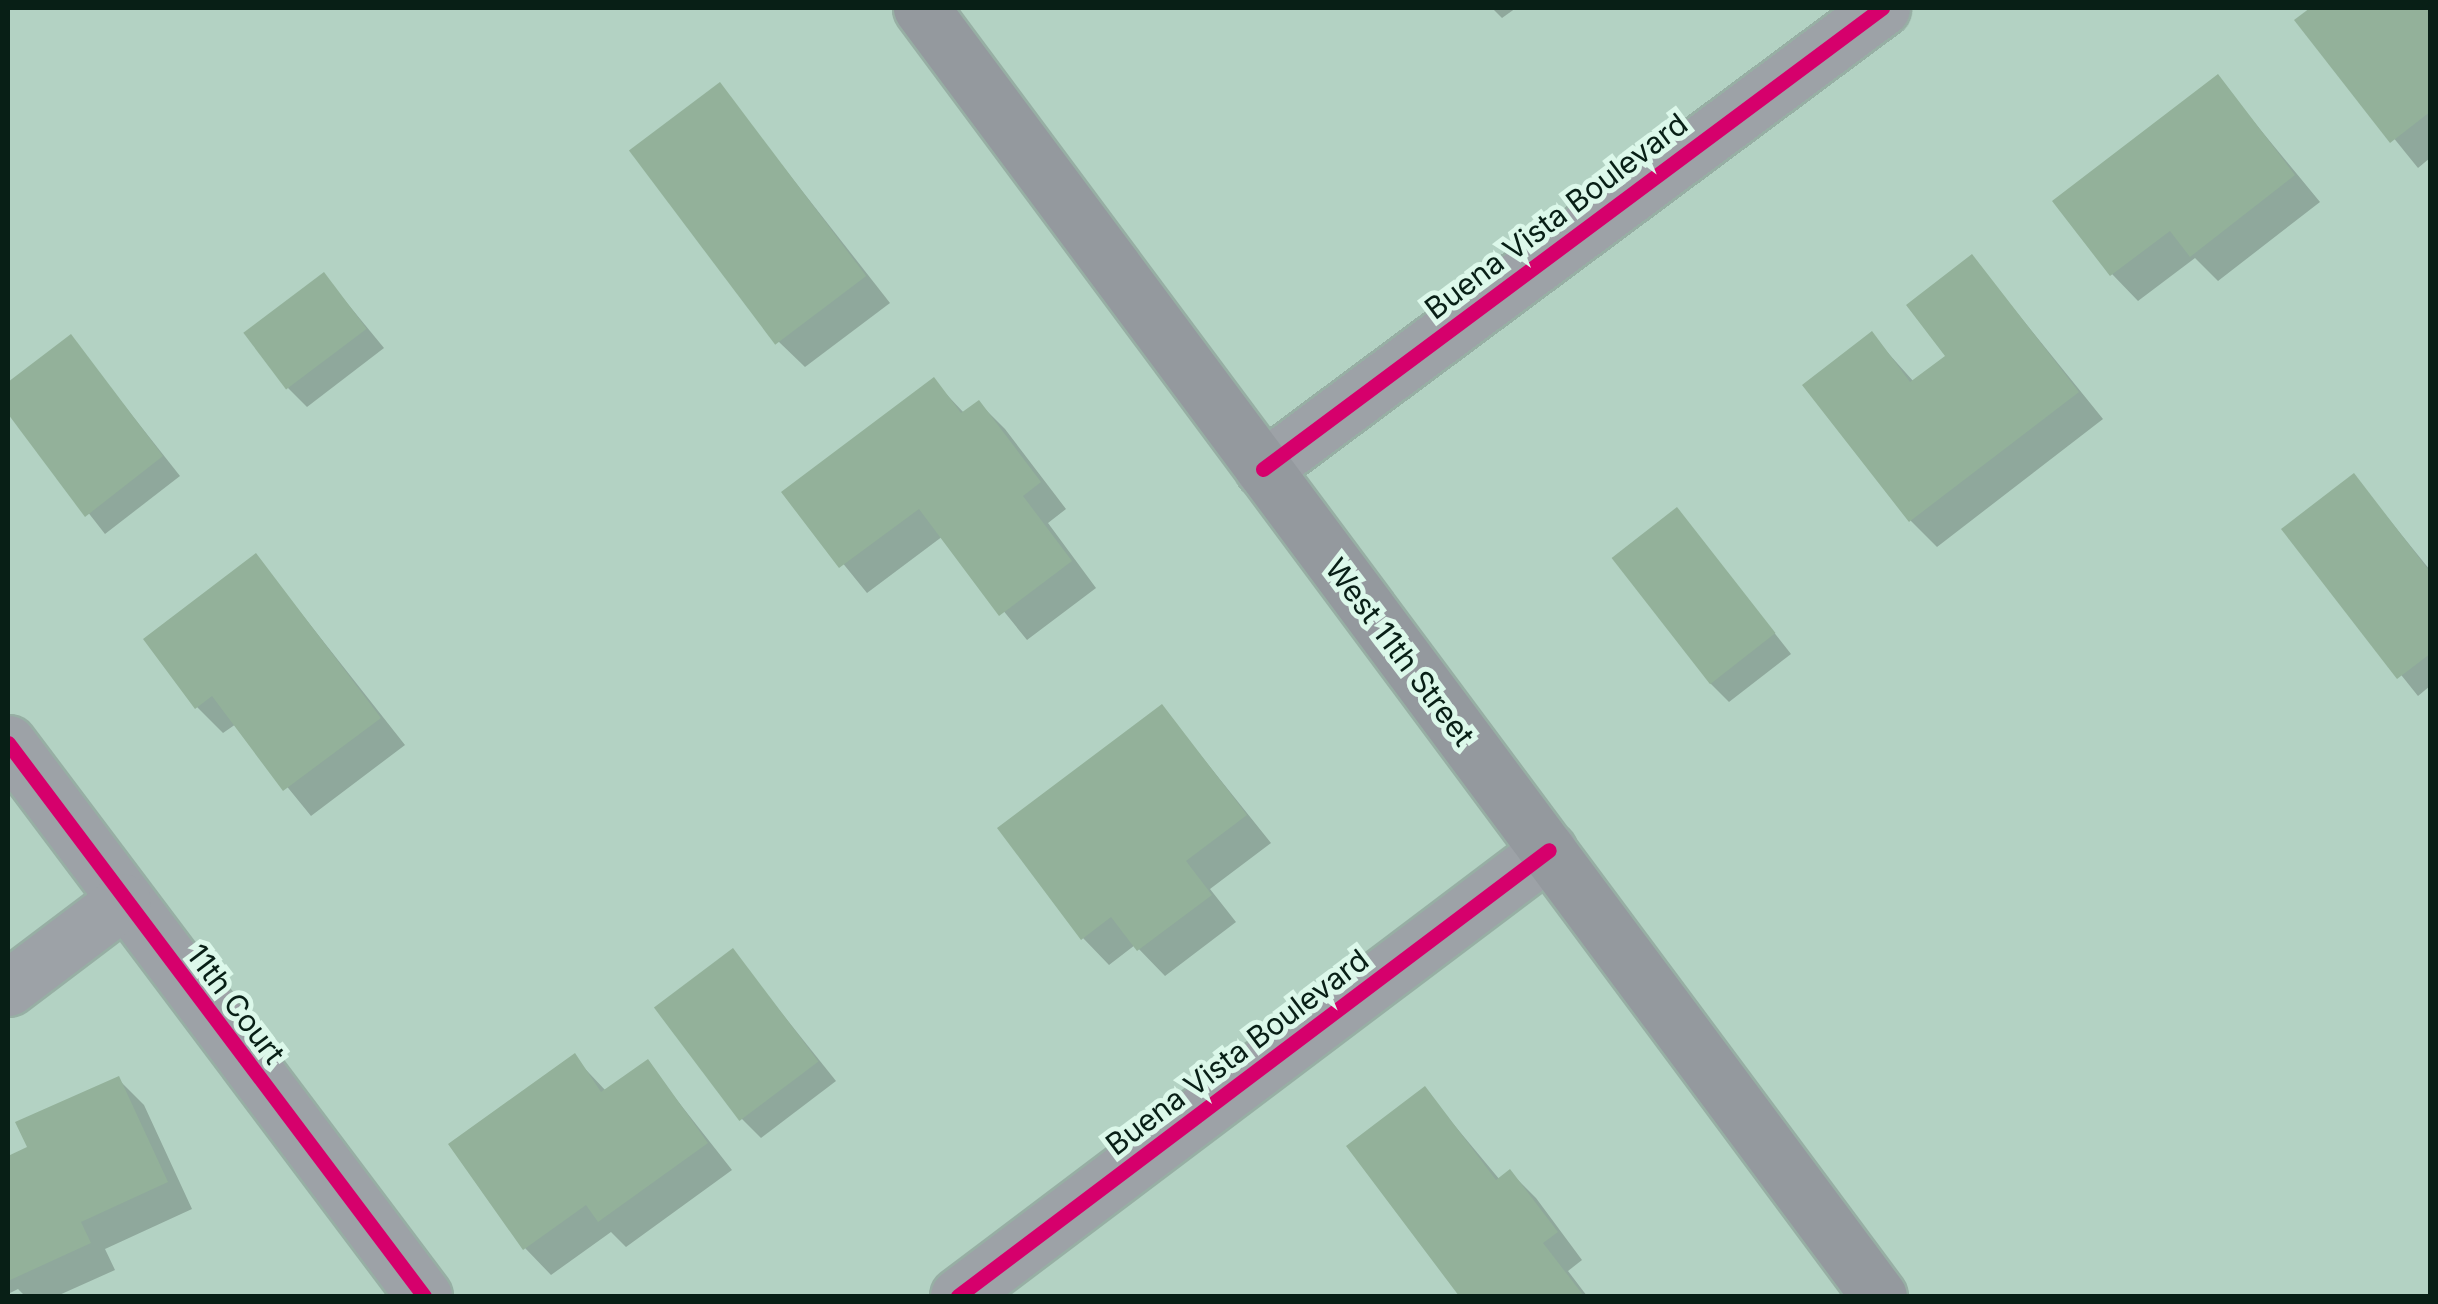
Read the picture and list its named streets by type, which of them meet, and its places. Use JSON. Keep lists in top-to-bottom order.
{
  "streets": {
    "main road": ["West 11th Street"],
    "street": ["Buena Vista Boulevard", "11th Court"]
  },
  "crossings": [
    ["Buena Vista Boulevard", "West 11th Street"]
  ]
}
